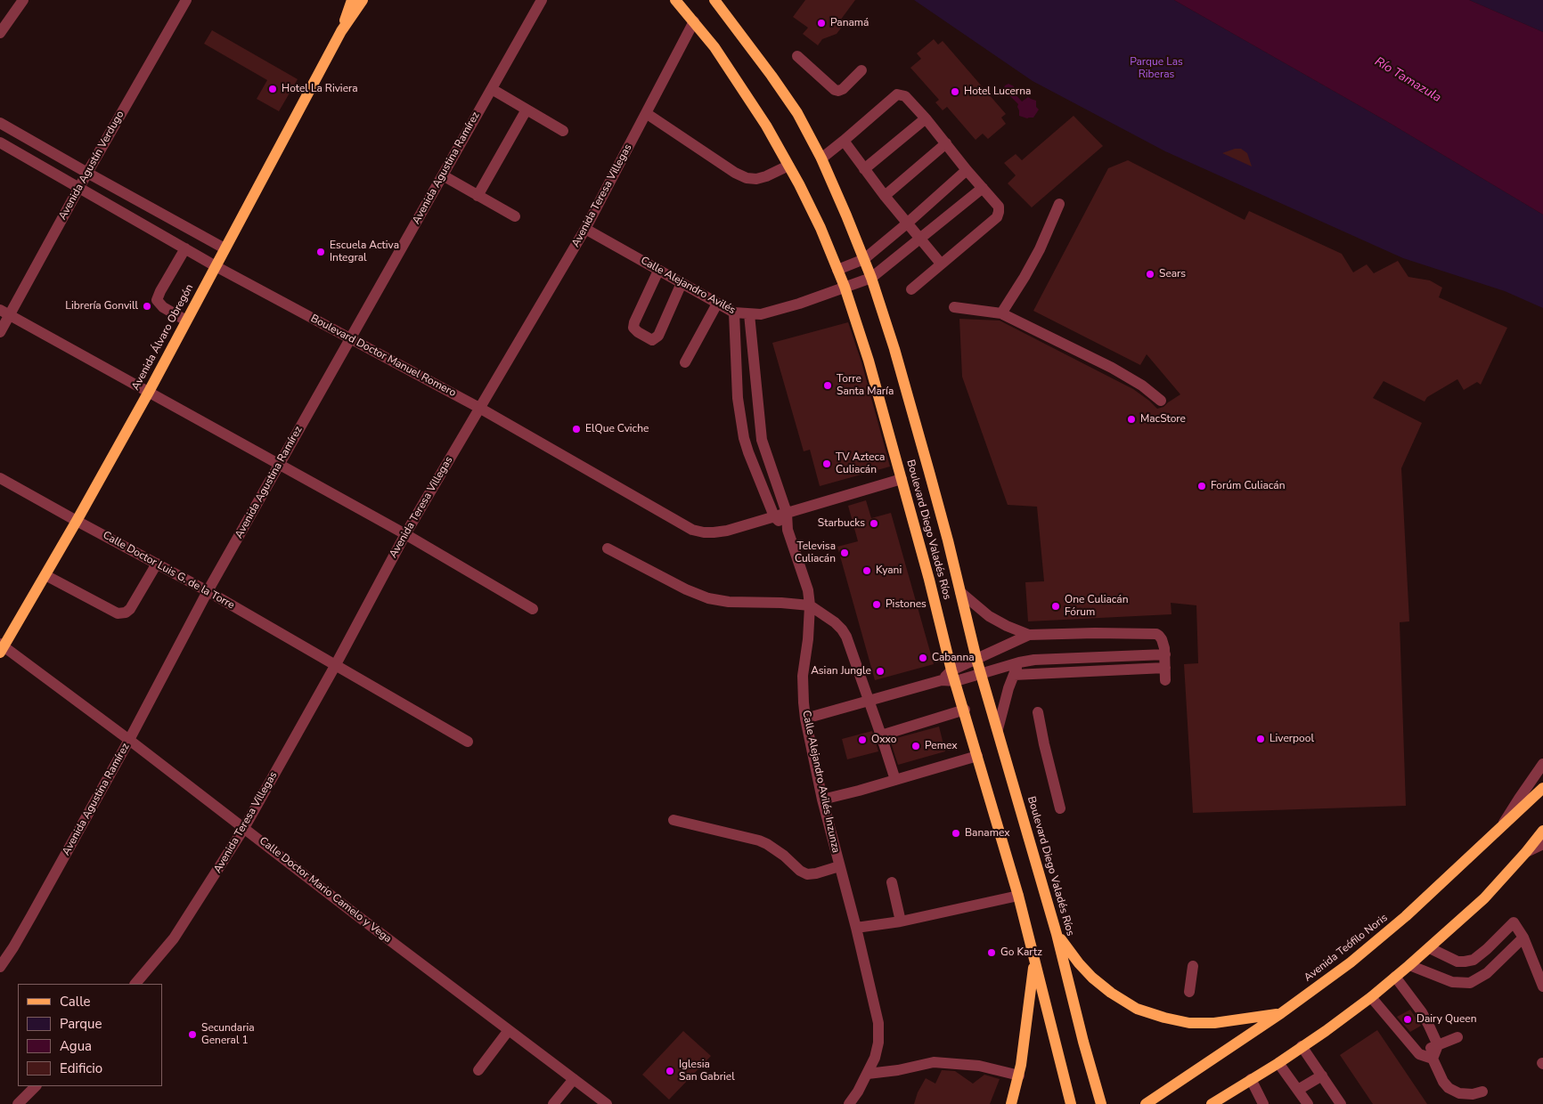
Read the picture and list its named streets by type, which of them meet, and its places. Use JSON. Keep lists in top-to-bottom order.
{
  "streets": {
    "main road": ["Avenida Álvaro Obregón", "Boulevard Diego Valadés Ríos", "Avenida Teófilo Noris"],
    "street": [
      "Avenida Agustín Verdugo",
      "Avenida Agustina Ramírez",
      "Avenida Teresa Villegas",
      "Calle Alejandro Avilés",
      "Boulevard Doctor Manuel Romero",
      "Calle Doctor Luis G. de la Torre",
      "Calle Alejandro Avilés Inzunza",
      "Calle Doctor Mario Camelo y Vega"
    ]
  },
  "crossings": [
    ["Avenida Agustín Verdugo", "Boulevard Doctor Manuel Romero"],
    ["Avenida Agustina Ramírez", "Boulevard Doctor Manuel Romero"],
    ["Avenida Agustina Ramírez", "Calle Doctor Luis G. de la Torre"],
    ["Avenida Agustina Ramírez", "Calle Doctor Mario Camelo y Vega"],
    ["Avenida Teresa Villegas", "Calle Alejandro Avilés"],
    ["Avenida Teresa Villegas", "Boulevard Doctor Manuel Romero"],
    ["Avenida Teresa Villegas", "Boulevard Diego Valadés Ríos"],
    ["Avenida Teresa Villegas", "Calle Doctor Luis G. de la Torre"],
    ["Avenida Teresa Villegas", "Calle Doctor Mario Camelo y Vega"],
    ["Calle Alejandro Avilés", "Boulevard Diego Valadés Ríos"],
    ["Calle Alejandro Avilés", "Calle Alejandro Avilés Inzunza"],
    ["Avenida Álvaro Obregón", "Boulevard Doctor Manuel Romero"],
    ["Avenida Álvaro Obregón", "Calle Doctor Luis G. de la Torre"],
    ["Avenida Álvaro Obregón", "Calle Doctor Mario Camelo y Vega"],
    ["Boulevard Doctor Manuel Romero", "Boulevard Diego Valadés Ríos"],
    ["Boulevard Doctor Manuel Romero", "Calle Alejandro Avilés Inzunza"]
  ],
  "water": ["Río Tamazula"],
  "parks": ["Parque Las Riberas"],
  "places": [
    "Panamá",
    "Hotel La Riviera",
    "Hotel Lucerna",
    "Escuela Activa Integral",
    "Sears",
    "Librería Gonvill",
    "Torre Santa María",
    "MacStore",
    "ElQue Cviche",
    "TV Azteca Culiacán",
    "Forúm Culiacán",
    "Starbucks",
    "Televisa Culiacán",
    "Kyani",
    "Pistones",
    "One Culiacán Fórum",
    "Cabanna",
    "Asian Jungle",
    "Liverpool",
    "Oxxo",
    "Pemex",
    "Banamex",
    "Go Kartz",
    "Dairy Queen",
    "Secundaria General 1",
    "Iglesia San Gabriel"
  ],
  "legend": [
    "Calle",
    "Parque",
    "Agua",
    "Edificio"
  ]
}
